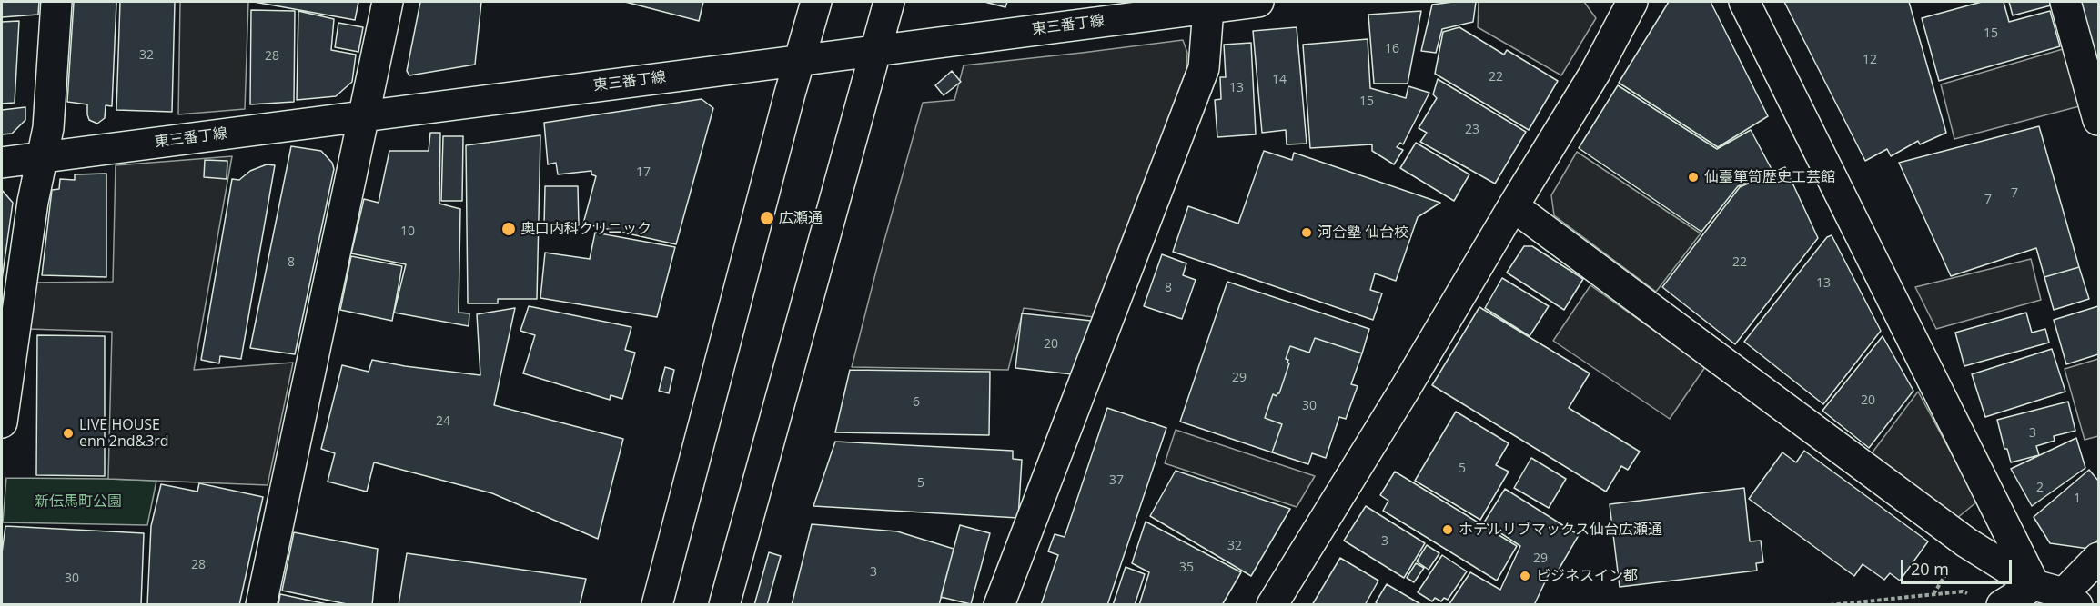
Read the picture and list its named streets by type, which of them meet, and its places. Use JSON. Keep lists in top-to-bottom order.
{
  "streets": {
    "street": ["東三番丁線"]
  },
  "parks": ["新伝馬町公園"],
  "places": [
    "仙臺箪笥歴史工芸館",
    "広瀬通",
    "奥口内科クリニック",
    "河合塾 仙台校",
    "LIVE HOUSE enn 2nd&3rd",
    "ホテルリブマックス仙台広瀬通",
    "ビジネスイン都"
  ],
  "house_numbers": [
    "15",
    "16",
    "32",
    "28",
    "12",
    "22",
    "14",
    "13",
    "15",
    "23",
    "17",
    "7",
    "7",
    "10",
    "8",
    "22",
    "13",
    "8",
    "20",
    "29",
    "20",
    "6",
    "30",
    "24",
    "3",
    "5",
    "37",
    "5",
    "2",
    "1",
    "3",
    "32",
    "29",
    "28",
    "35",
    "3",
    "30"
  ],
  "scale_bar": "20 m"
}
